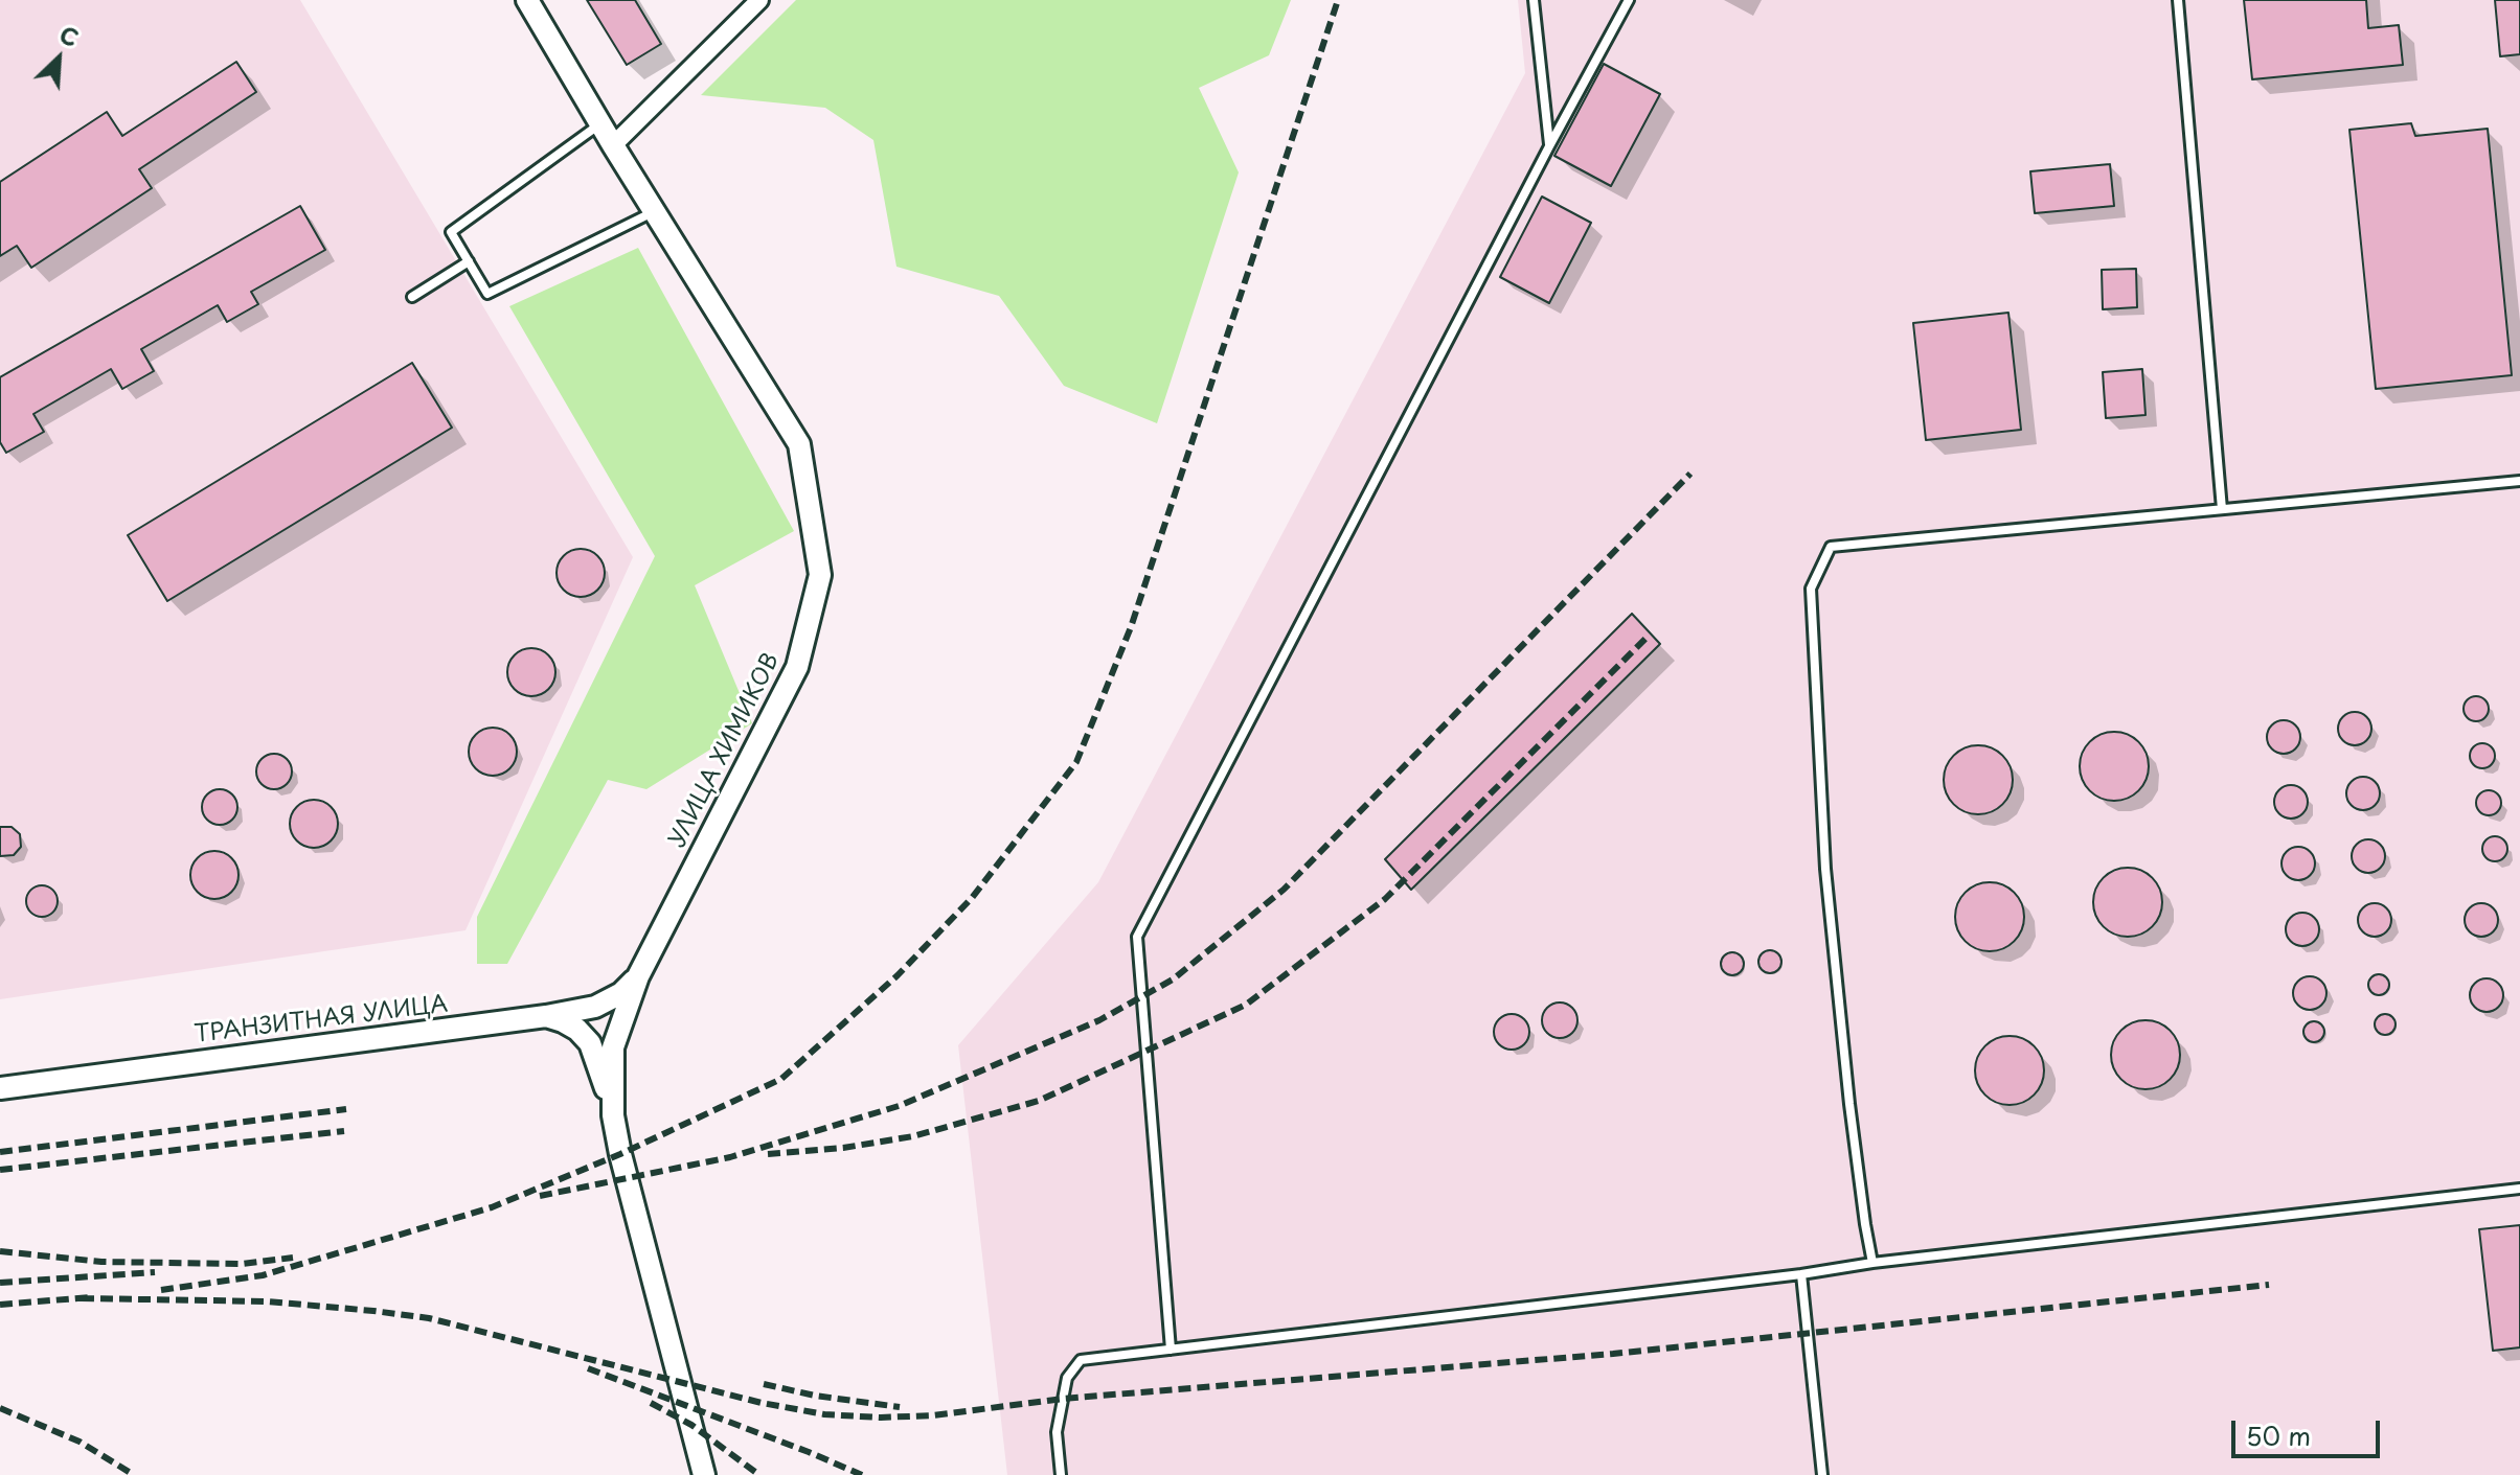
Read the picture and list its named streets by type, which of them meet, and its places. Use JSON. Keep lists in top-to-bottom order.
{
  "streets": {
    "street": ["УЛИЦА ХИМИКОВ", "ТРАНЗИТНАЯ УЛИЦА"]
  },
  "crossings": [
    ["УЛИЦА ХИМИКОВ", "ТРАНЗИТНАЯ УЛИЦА"]
  ],
  "scale_bar": "50 m",
  "north": "top right"
}
